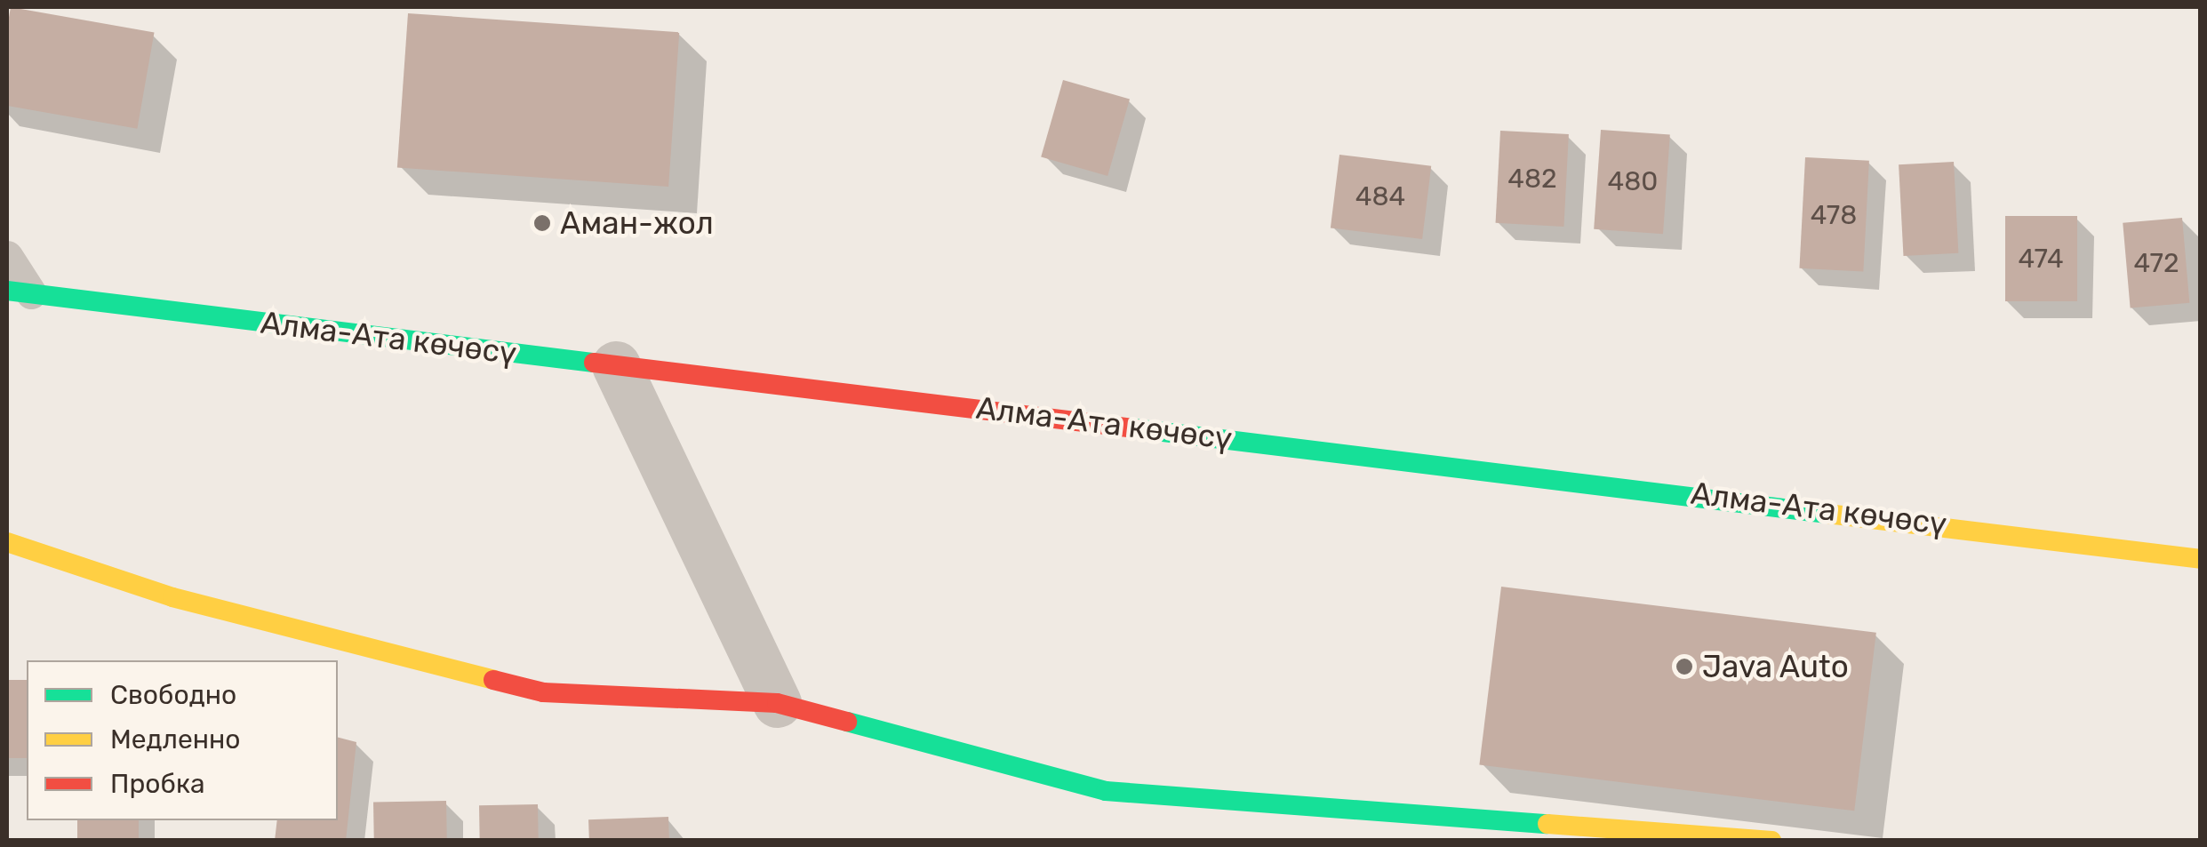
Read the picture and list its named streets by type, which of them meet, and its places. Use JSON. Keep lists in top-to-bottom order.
{
  "streets": {
    "main road": ["Алма-Ата көчөсү"]
  },
  "places": ["Аман-жол", "Java Auto"],
  "house_numbers": [
    "482",
    "480",
    "484",
    "478",
    "474",
    "472"
  ],
  "legend": ["Свободно", "Медленно", "Пробка"]
}
